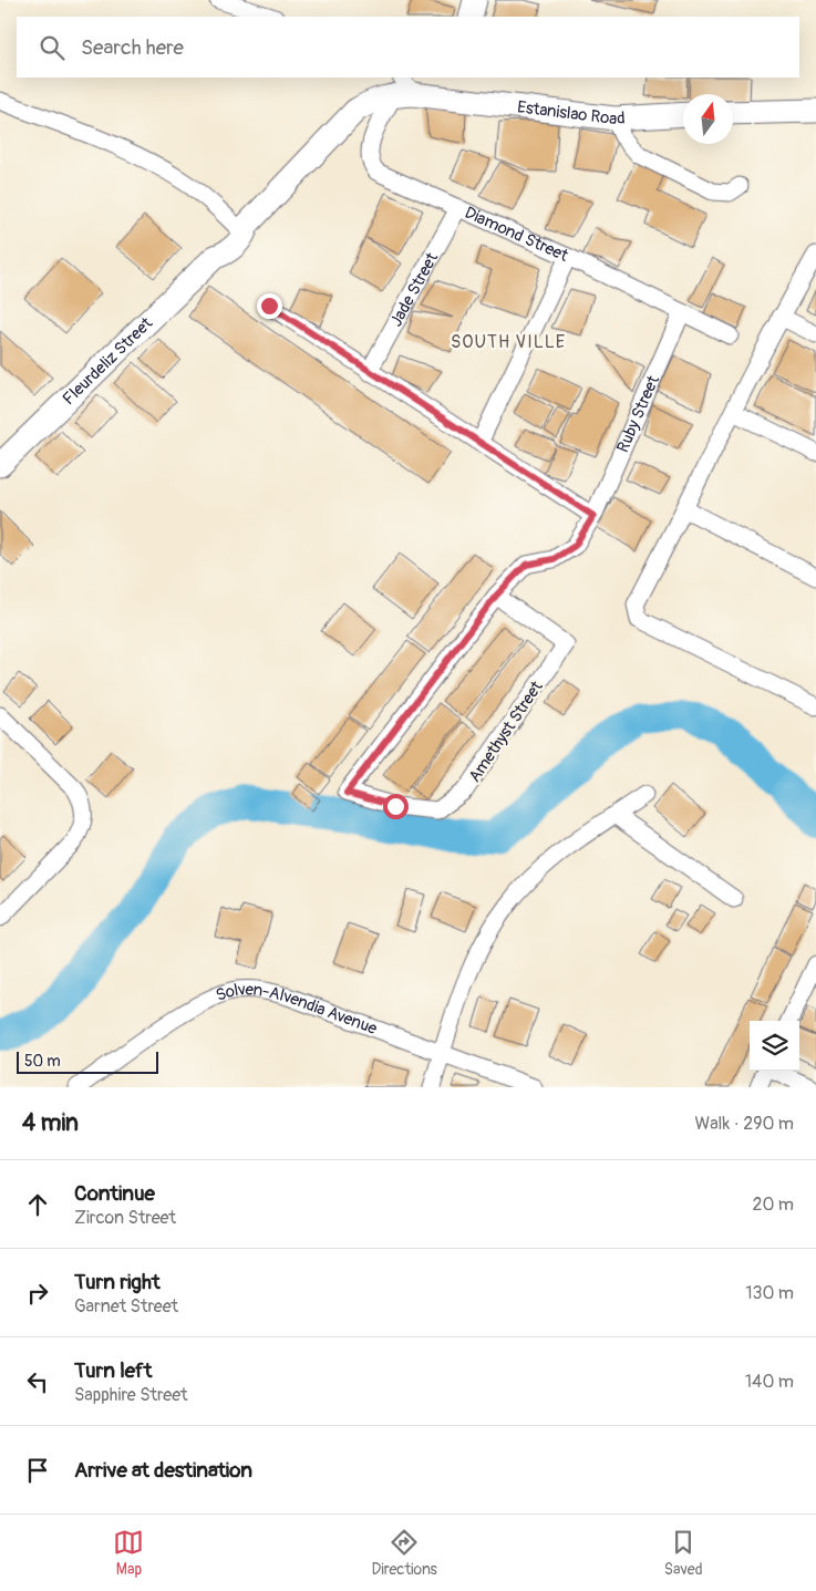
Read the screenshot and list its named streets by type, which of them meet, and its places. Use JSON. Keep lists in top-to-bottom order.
{
  "streets": {
    "street": [
      "Estanislao Road",
      "Diamond Street",
      "Jade Street",
      "Fleurdeliz Street",
      "Ruby Street",
      "Amethyst Street",
      "Solven-Alvendia Avenue"
    ]
  },
  "crossings": [
    ["Estanislao Road", "Fleurdeliz Street"],
    ["Diamond Street", "Jade Street"],
    ["Diamond Street", "Fleurdeliz Street"],
    ["Diamond Street", "Ruby Street"],
    ["Ruby Street", "Amethyst Street"]
  ],
  "districts": ["SOUTH VILLE"],
  "scale_bar": "50 m",
  "north": "top",
  "page": {
    "search": "Search here",
    "scale": "50 m",
    "heading": ["4 min", "Walk · 290 m"],
    "list": [
      ["Continue", "Zircon Street", "20 m"],
      ["Turn right", "Garnet Street", "130 m"],
      ["Turn left", "Sapphire Street", "140 m"],
      "Arrive at destination"
    ],
    "nav": ["Map", "Directions", "Saved"]
  }
}
